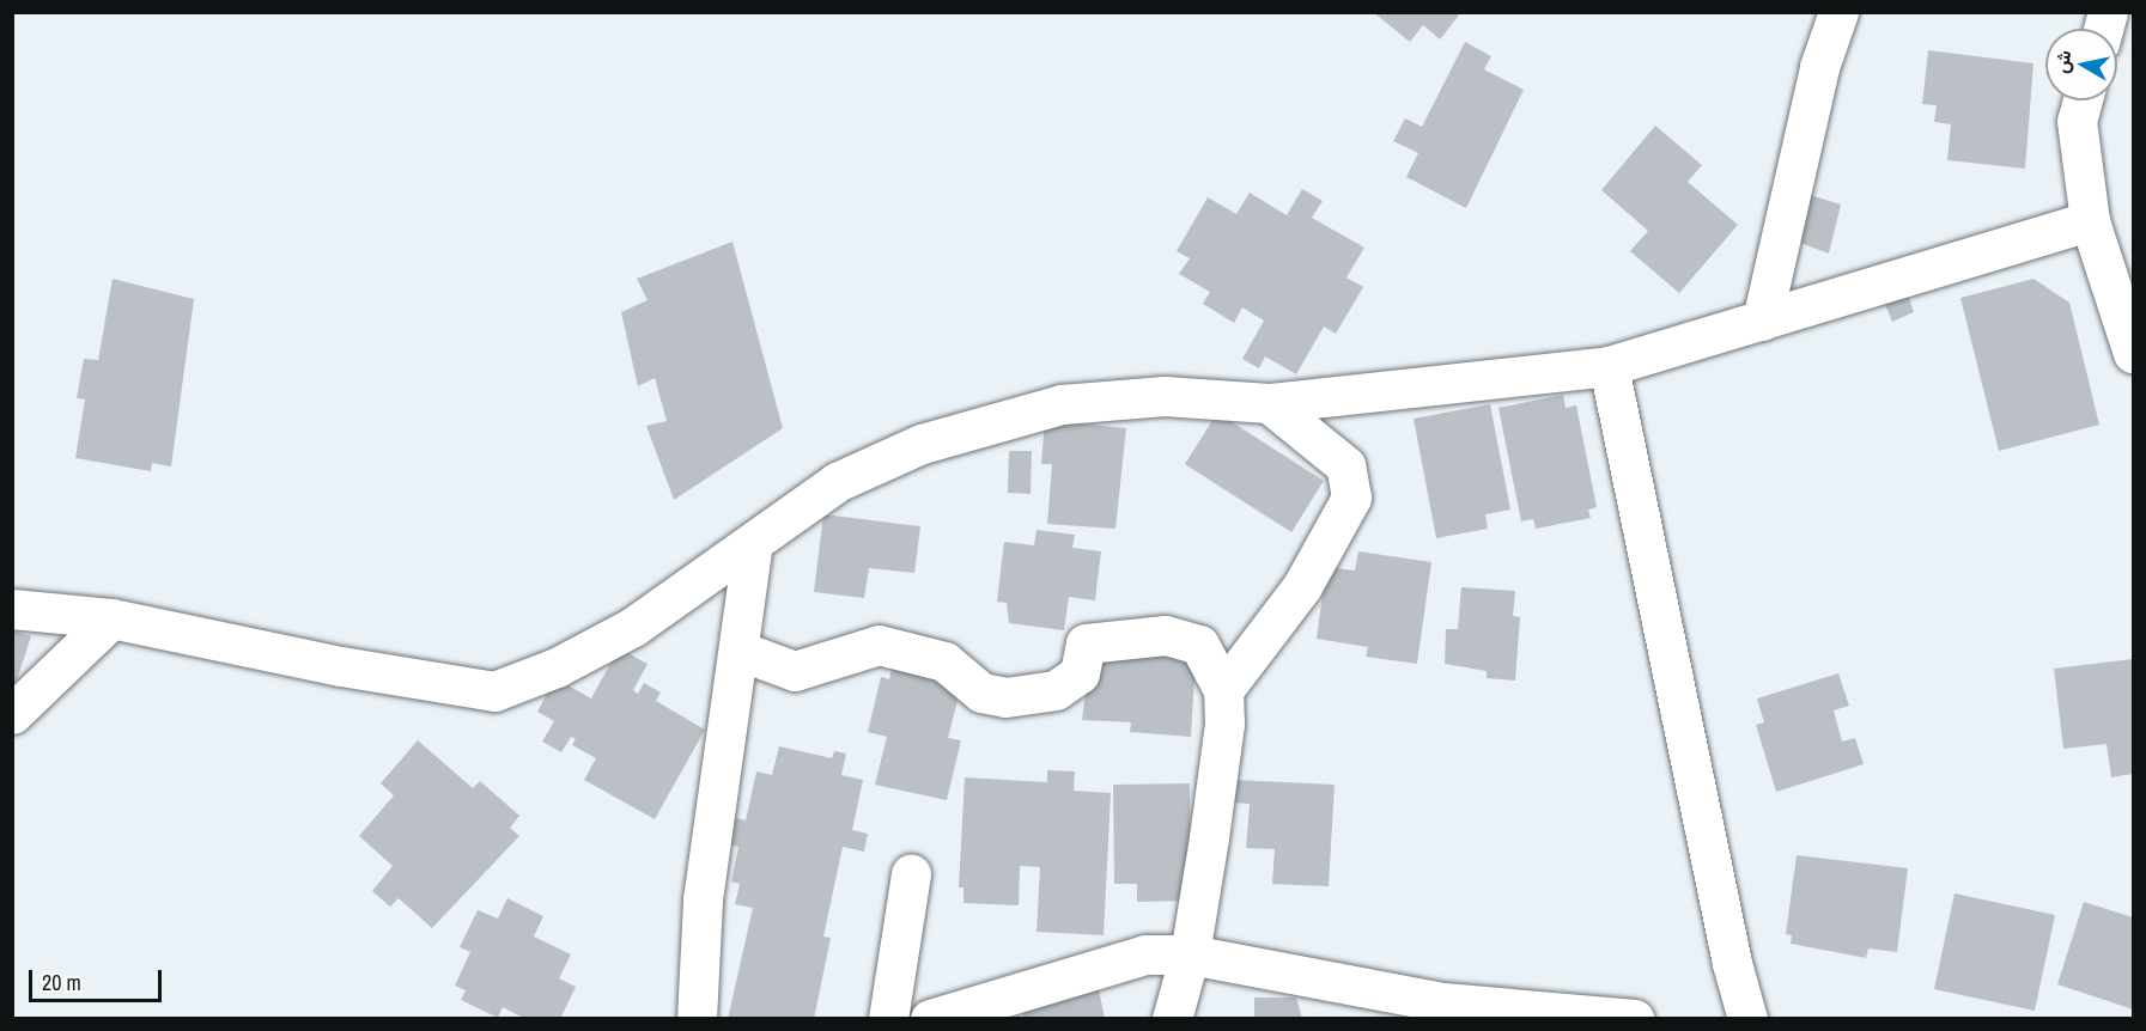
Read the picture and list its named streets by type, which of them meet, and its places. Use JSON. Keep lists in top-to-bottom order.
{
  "scale_bar": "20 m",
  "north": "left"
}
